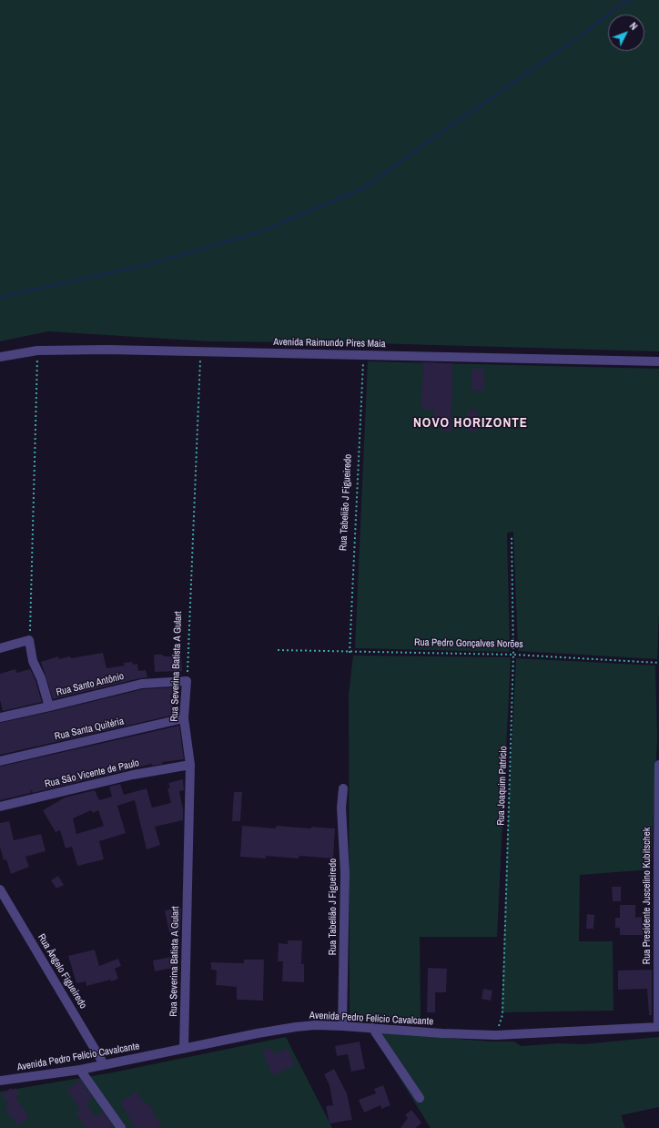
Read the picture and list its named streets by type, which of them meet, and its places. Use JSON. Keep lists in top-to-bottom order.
{
  "streets": {
    "street": [
      "Avenida Raimundo Pires Maia",
      "Rua Tabelião J Figueiredo",
      "Rua Severina Batista A Gulart",
      "Rua Santo Antônio",
      "Rua Santa Quitéria",
      "Rua São Vicente de Paulo",
      "Rua Presidente Juscelino Kubitschek",
      "Rua Ângelo Figueiredo",
      "Avenida Pedro Felício Cavalcante"
    ],
    "path": ["Rua Pedro Gonçalves Norões", "Rua Joaquim Patrício"]
  },
  "crossings": [
    ["Avenida Raimundo Pires Maia", "Rua Tabelião J Figueiredo"],
    ["Avenida Raimundo Pires Maia", "Rua Severina Batista A Gulart"],
    ["Rua Tabelião J Figueiredo", "Rua Pedro Gonçalves Norões"],
    ["Rua Tabelião J Figueiredo", "Avenida Pedro Felício Cavalcante"],
    ["Rua Pedro Gonçalves Norões", "Rua Joaquim Patrício"],
    ["Rua Severina Batista A Gulart", "Rua Santo Antônio"],
    ["Rua Severina Batista A Gulart", "Rua Santa Quitéria"],
    ["Rua Severina Batista A Gulart", "Rua São Vicente de Paulo"],
    ["Rua Severina Batista A Gulart", "Avenida Pedro Felício Cavalcante"],
    ["Rua Joaquim Patrício", "Avenida Pedro Felício Cavalcante"],
    ["Rua Presidente Juscelino Kubitschek", "Avenida Pedro Felício Cavalcante"],
    ["Rua Ângelo Figueiredo", "Avenida Pedro Felício Cavalcante"]
  ],
  "districts": ["NOVO HORIZONTE"],
  "north": "top right"
}
